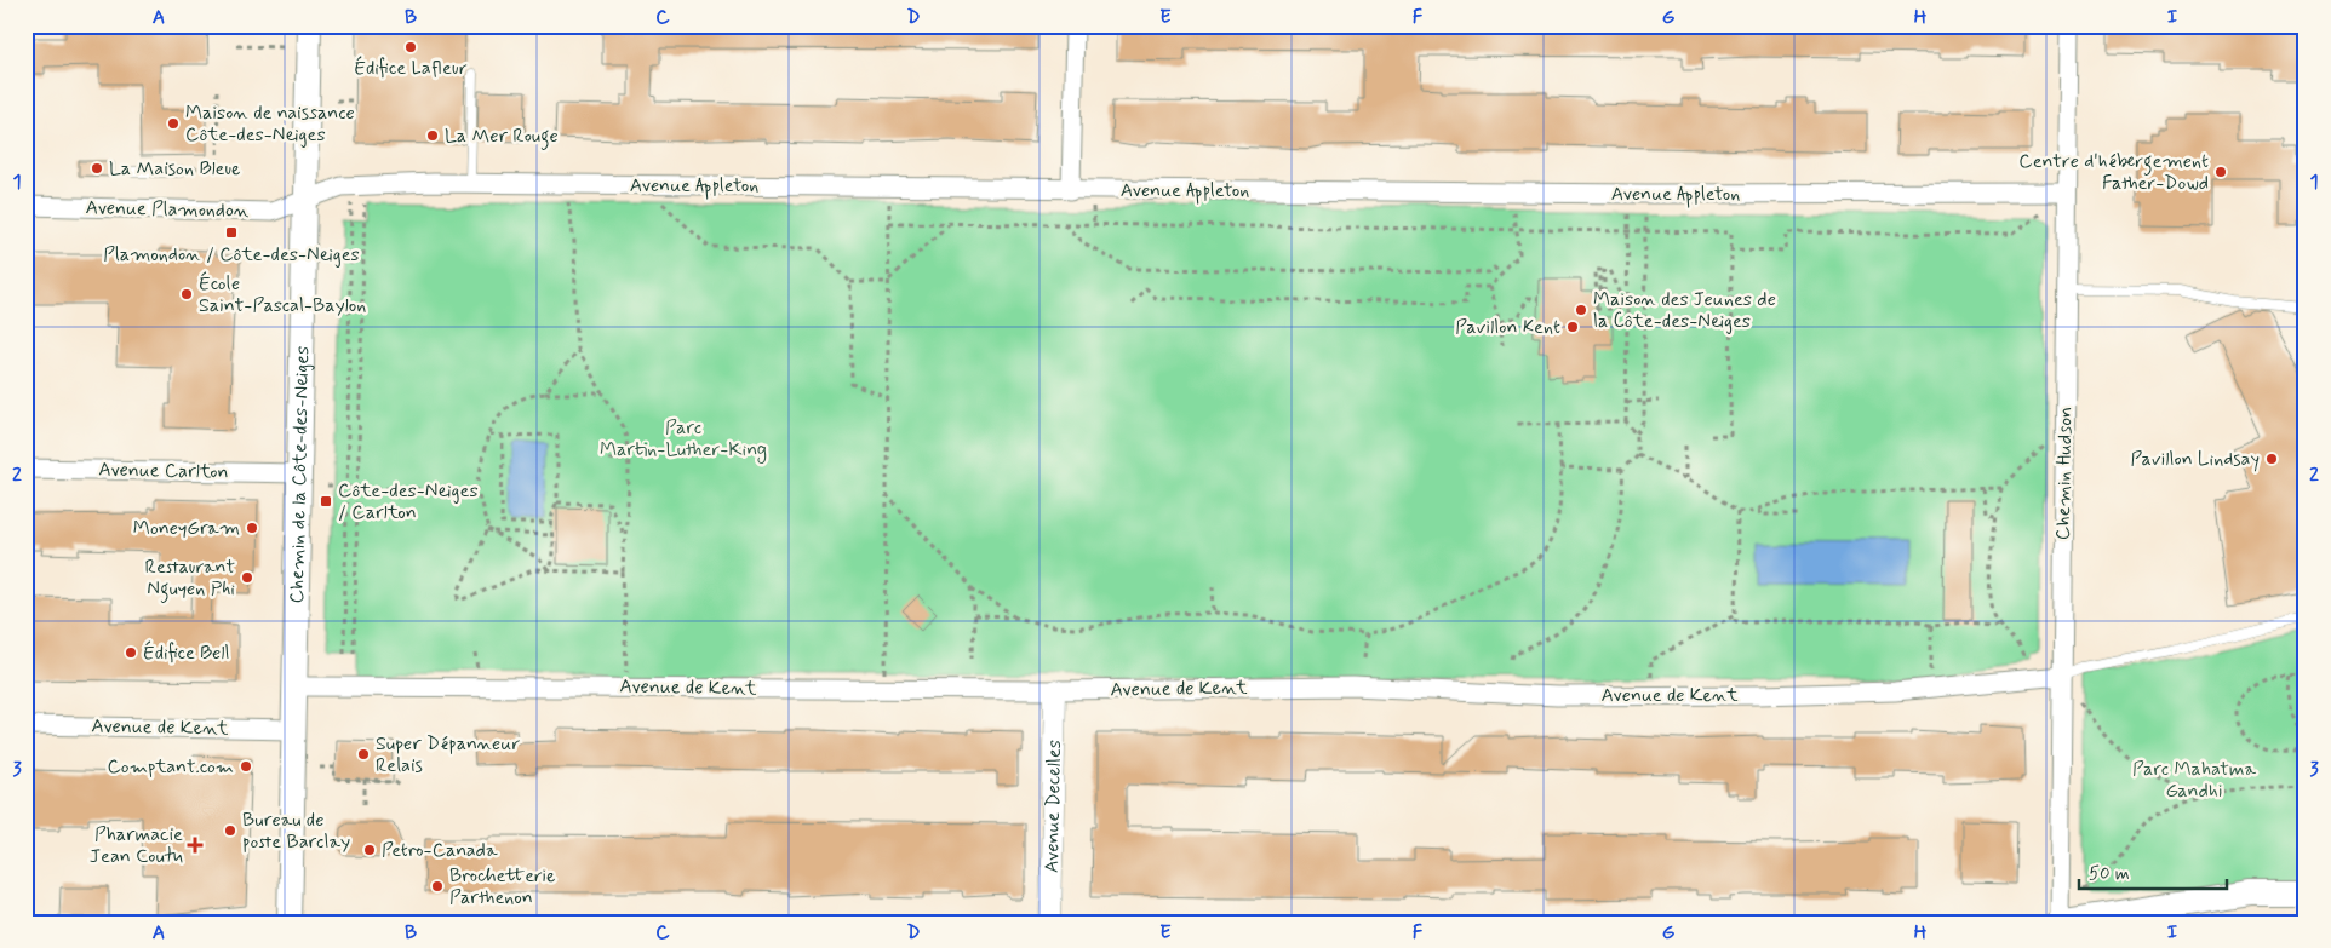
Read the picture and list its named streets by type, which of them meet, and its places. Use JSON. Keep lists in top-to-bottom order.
{
  "streets": {
    "main road": ["Chemin de la Côte-des-Neiges"],
    "street": [
      "Avenue Appleton",
      "Avenue Plamondon",
      "Avenue Carlton",
      "Chemin Hudson",
      "Avenue de Kent",
      "Avenue Decelles"
    ]
  },
  "crossings": [
    ["Avenue Appleton", "Avenue Plamondon"],
    ["Avenue Appleton", "Chemin de la Côte-des-Neiges"],
    ["Avenue Appleton", "Chemin Hudson"],
    ["Avenue Plamondon", "Chemin de la Côte-des-Neiges"],
    ["Avenue Carlton", "Chemin de la Côte-des-Neiges"],
    ["Chemin de la Côte-des-Neiges", "Avenue de Kent"],
    ["Chemin Hudson", "Avenue de Kent"],
    ["Avenue de Kent", "Avenue Decelles"]
  ],
  "parks": ["Parc Martin-Luther-King", "Parc Mahatma Gandhi"],
  "places": {
    "other": [
      "Édifice Lafleur",
      "Maison de naissance Côte-des-Neiges",
      "La Mer Rouge",
      "La Maison Bleue",
      "Centre d'hébergement Father-Dowd",
      "École Saint-Pascal-Baylon",
      "Maison des Jeunes de la Côte-des-Neiges",
      "Pavillon Kent",
      "Pavillon Lindsay",
      "MoneyGram",
      "Restaurant Nguyen Phi",
      "Édifice Bell",
      "Super Dépanneur Relais",
      "Comptant.com",
      "Bureau de poste Barclay",
      "Petro-Canada",
      "Brochetterie Parthenon"
    ],
    "transit": ["Plamondon / Côte-des-Neiges", "Côte-des-Neiges / Carlton"],
    "health": ["Pharmacie Jean Coutu"]
  },
  "scale_bar": "50 m",
  "grid": {
    "columns": [
      "A",
      "B",
      "C",
      "D",
      "E",
      "F",
      "G",
      "H",
      "I"
    ],
    "rows": ["1", "2", "3"]
  }
}
